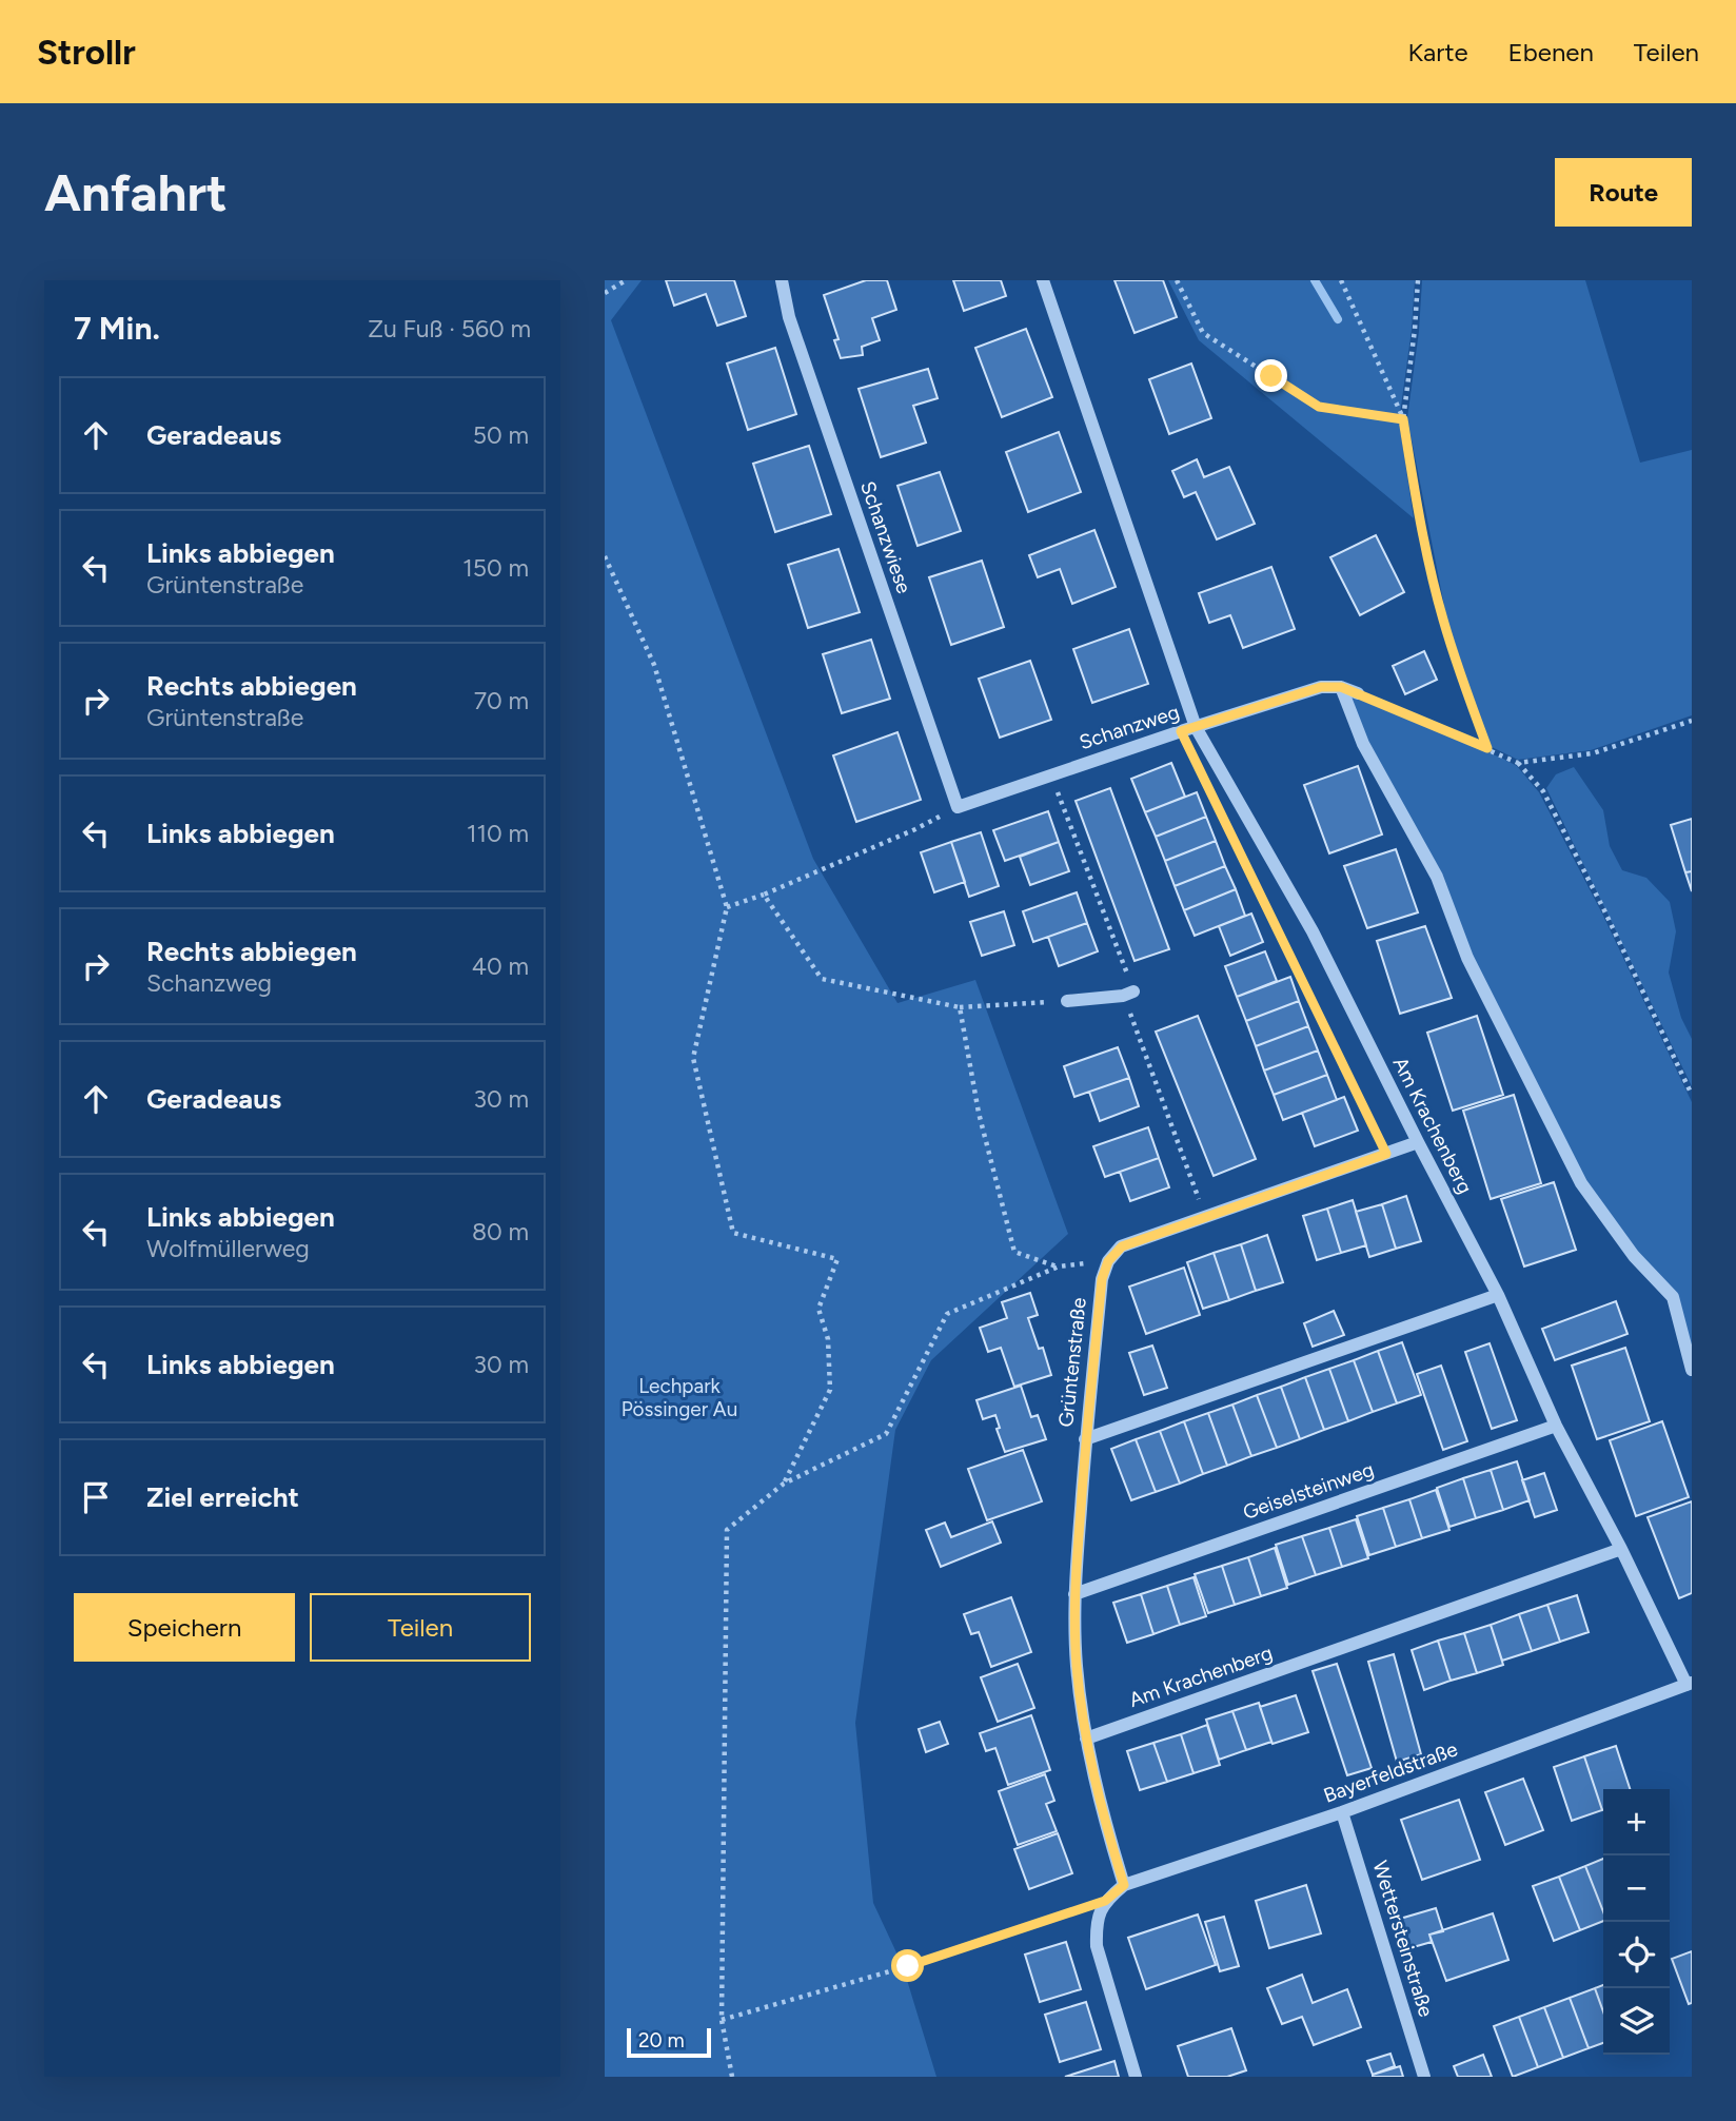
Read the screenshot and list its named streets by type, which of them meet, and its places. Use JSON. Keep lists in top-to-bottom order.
{
  "streets": {
    "street": [
      "Schanzwiese",
      "Schanzweg",
      "Am Krachenberg",
      "Grüntenstraße",
      "Geiselsteinweg",
      "Bayerfeldstraße",
      "Wettersteinstraße"
    ]
  },
  "crossings": [
    ["Schanzwiese", "Schanzweg"],
    ["Schanzweg", "Am Krachenberg"],
    ["Am Krachenberg", "Grüntenstraße"],
    ["Am Krachenberg", "Geiselsteinweg"],
    ["Am Krachenberg", "Bayerfeldstraße"],
    ["Grüntenstraße", "Geiselsteinweg"],
    ["Grüntenstraße", "Bayerfeldstraße"],
    ["Bayerfeldstraße", "Wettersteinstraße"]
  ],
  "parks": ["Lechpark Pössinger Au"],
  "scale_bar": "20 m",
  "page": {
    "header": "Strollr",
    "nav": ["Karte", "Ebenen", "Teilen"],
    "buttons": [
      "Route",
      ["Speichern", "Teilen"]
    ],
    "title": "Anfahrt",
    "heading": ["7 Min.", "Zu Fuß · 560 m"],
    "list": [
      ["Geradeaus", "50 m"],
      ["Links abbiegen", "Grüntenstraße", "150 m"],
      ["Rechts abbiegen", "Grüntenstraße", "70 m"],
      ["Links abbiegen", "110 m"],
      ["Rechts abbiegen", "Schanzweg", "40 m"],
      ["Geradeaus", "30 m"],
      ["Links abbiegen", "Wolfmüllerweg", "80 m"],
      ["Links abbiegen", "30 m"],
      "Ziel erreicht"
    ],
    "map_buttons": ["+", "−"],
    "scale": "20 m"
  }
}
